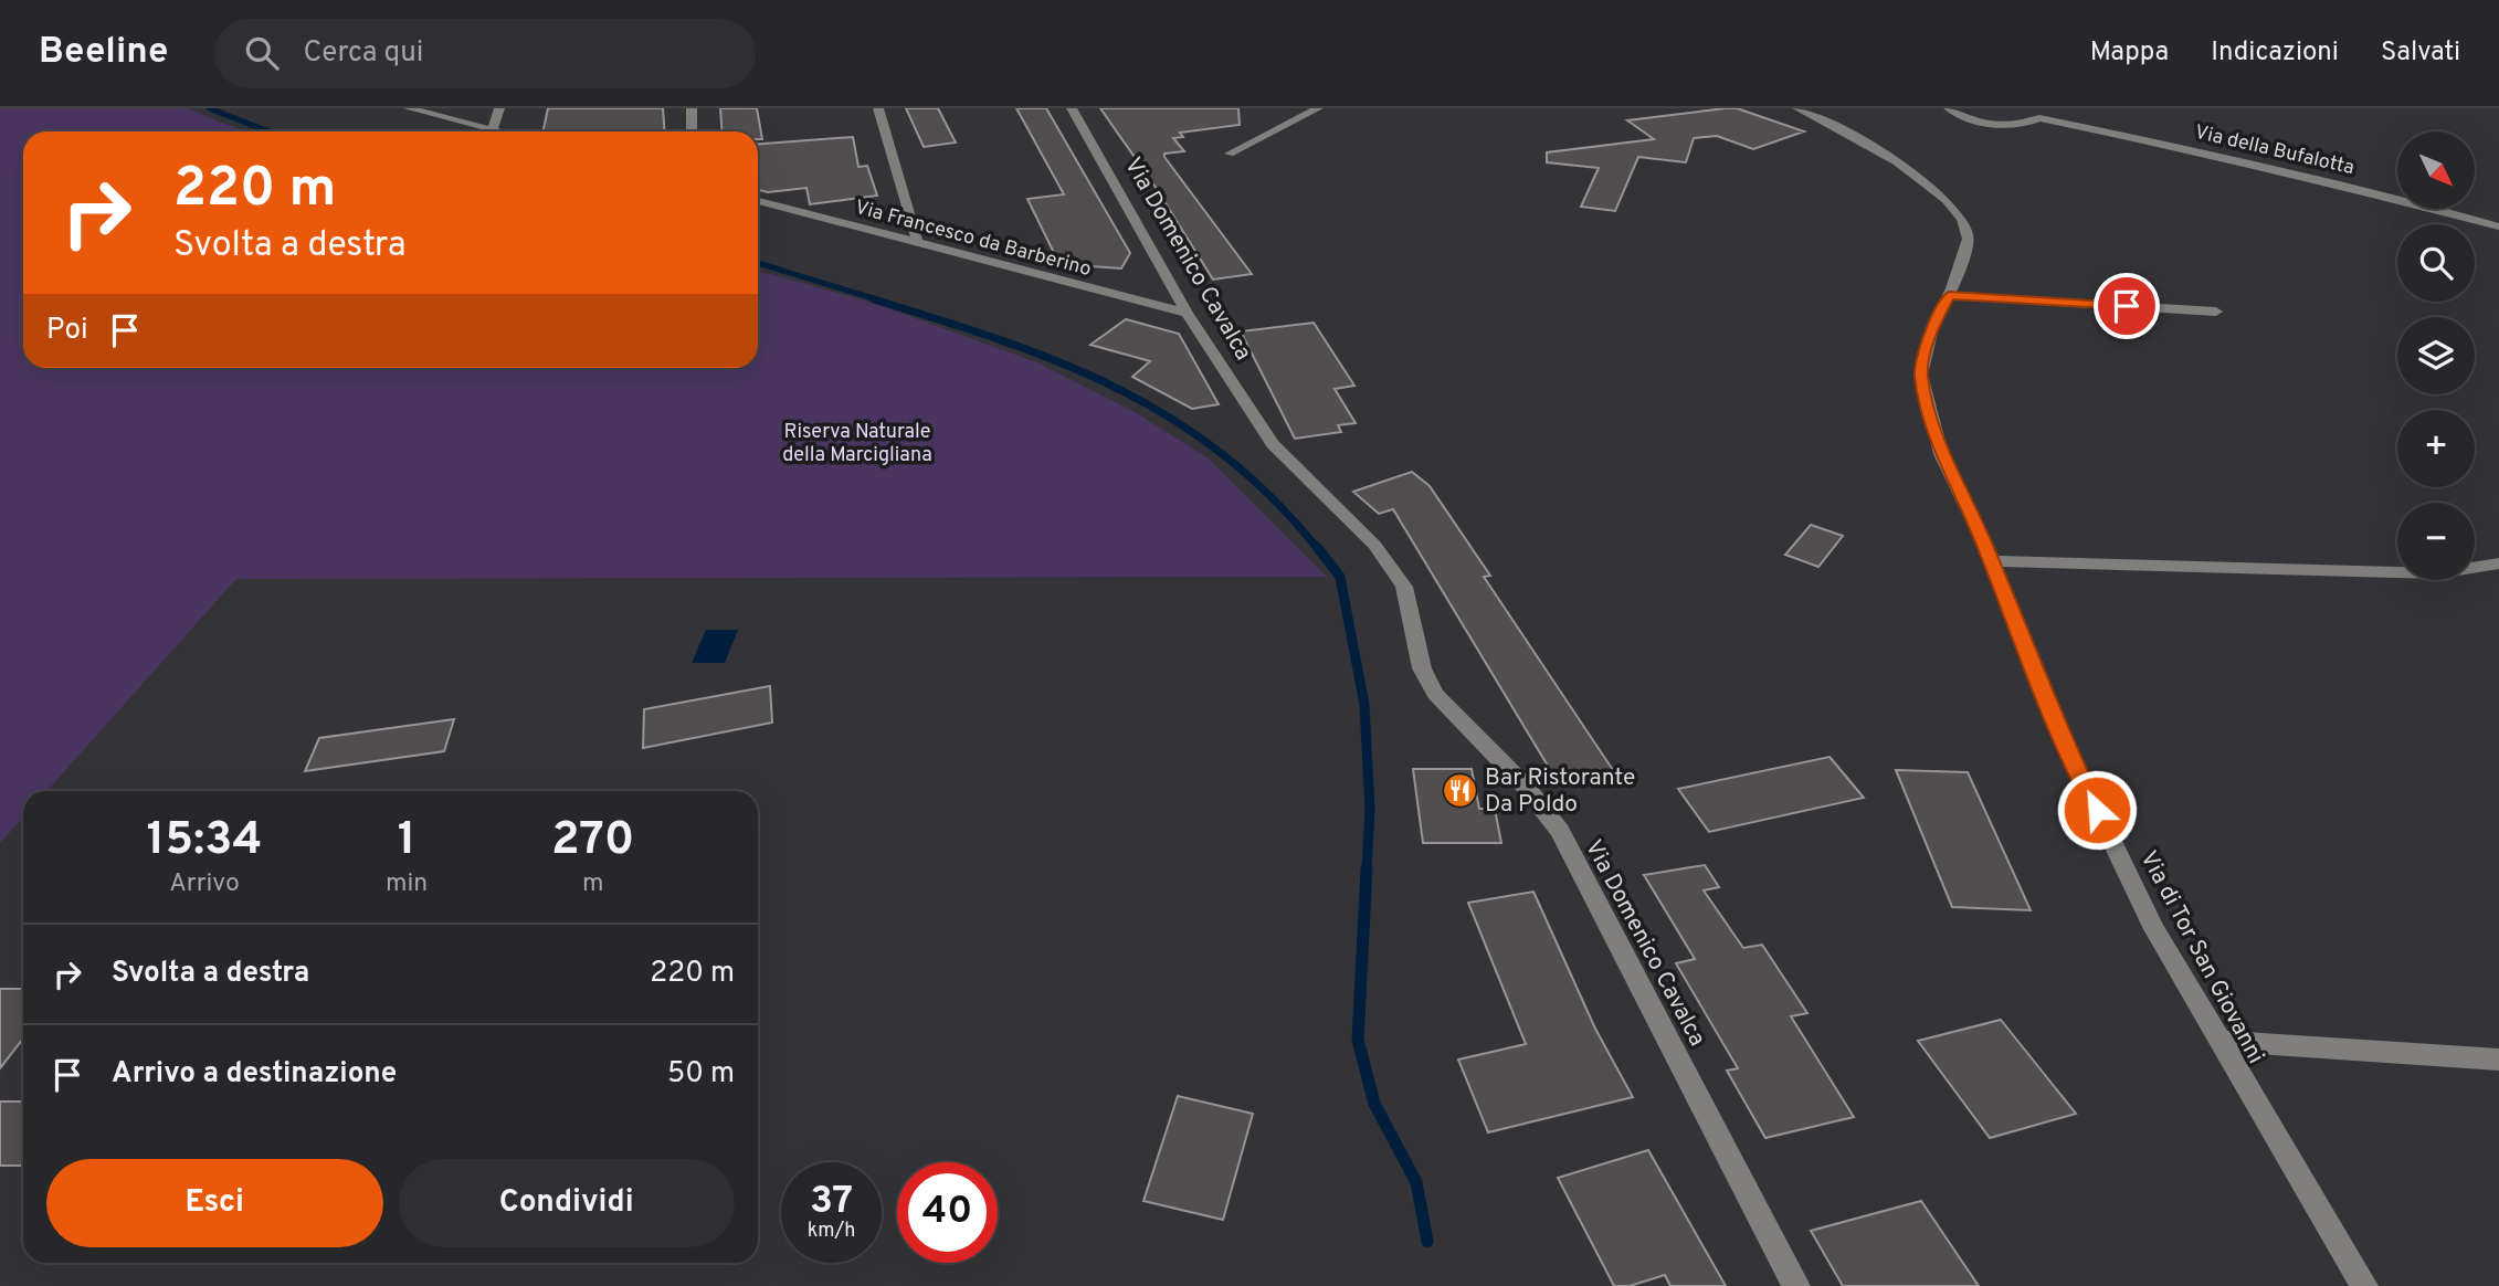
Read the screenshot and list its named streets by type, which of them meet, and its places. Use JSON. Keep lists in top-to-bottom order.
{
  "streets": {
    "street": [
      "Via della Bufalotta",
      "Via Francesco da Barberino",
      "Via Domenico Cavalca",
      "Via di Tor San Giovanni"
    ]
  },
  "crossings": [
    ["Via Francesco da Barberino", "Via Domenico Cavalca"]
  ],
  "parks": ["Riserva Naturale della Marcigliana"],
  "places": {
    "restaurant": ["Bar Ristorante Da Poldo"]
  },
  "north": "bottom right",
  "page": {
    "header": "Beeline",
    "search": "Cerca qui",
    "nav": ["Mappa", "Indicazioni", "Salvati"],
    "map_buttons": ["+", "−"],
    "turn": ["220 m", "Svolta a destra"],
    "then": "Poi",
    "eta": [
      "15:34",
      "Arrivo",
      "1",
      "min",
      "270",
      "m"
    ],
    "list": [
      {
        "name": "Svolta a destra",
        "value": "220 m"
      },
      {
        "name": "Arrivo a destinazione",
        "value": "50 m"
      }
    ],
    "buttons": ["Esci", "Condividi"],
    "speed": "37 km/h",
    "limit": "40"
  }
}
